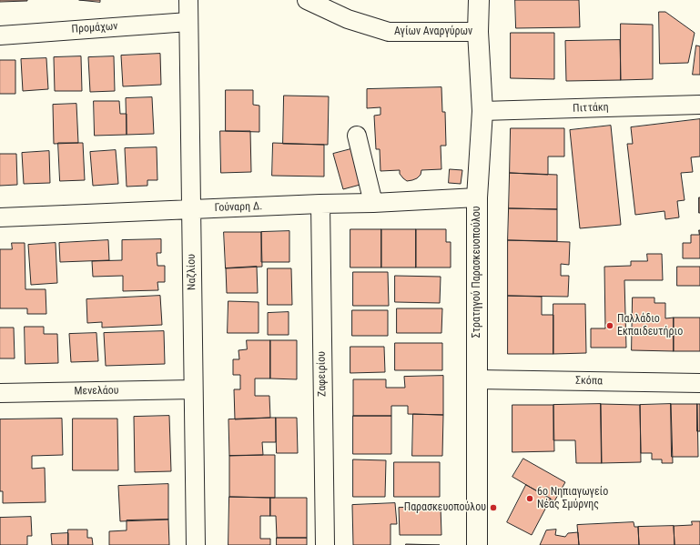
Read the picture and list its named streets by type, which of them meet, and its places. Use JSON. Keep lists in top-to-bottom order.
{
  "streets": {
    "street": [
      "Προμάχων",
      "Αγίων Αναργύρων",
      "Πιττάκη",
      "Γούναρη Δ.",
      "Ναζλίου",
      "Στρατηγού Παρασκευοπούλου",
      "Ζαφειρίου",
      "Σκόπα",
      "Μενελάου"
    ]
  },
  "crossings": [
    ["Προμάχων", "Ναζλίου"],
    ["Αγίων Αναργύρων", "Στρατηγού Παρασκευοπούλου"],
    ["Πιττάκη", "Στρατηγού Παρασκευοπούλου"],
    ["Γούναρη Δ.", "Ναζλίου"],
    ["Γούναρη Δ.", "Στρατηγού Παρασκευοπούλου"],
    ["Γούναρη Δ.", "Ζαφειρίου"],
    ["Ναζλίου", "Μενελάου"],
    ["Στρατηγού Παρασκευοπούλου", "Σκόπα"]
  ],
  "places": ["Παλλάδιο Εκπαιδευτήριο", "6ο Νηπιαγωγείο Νέας Σμύρνης", "Παρασκευοπούλου"]
}
